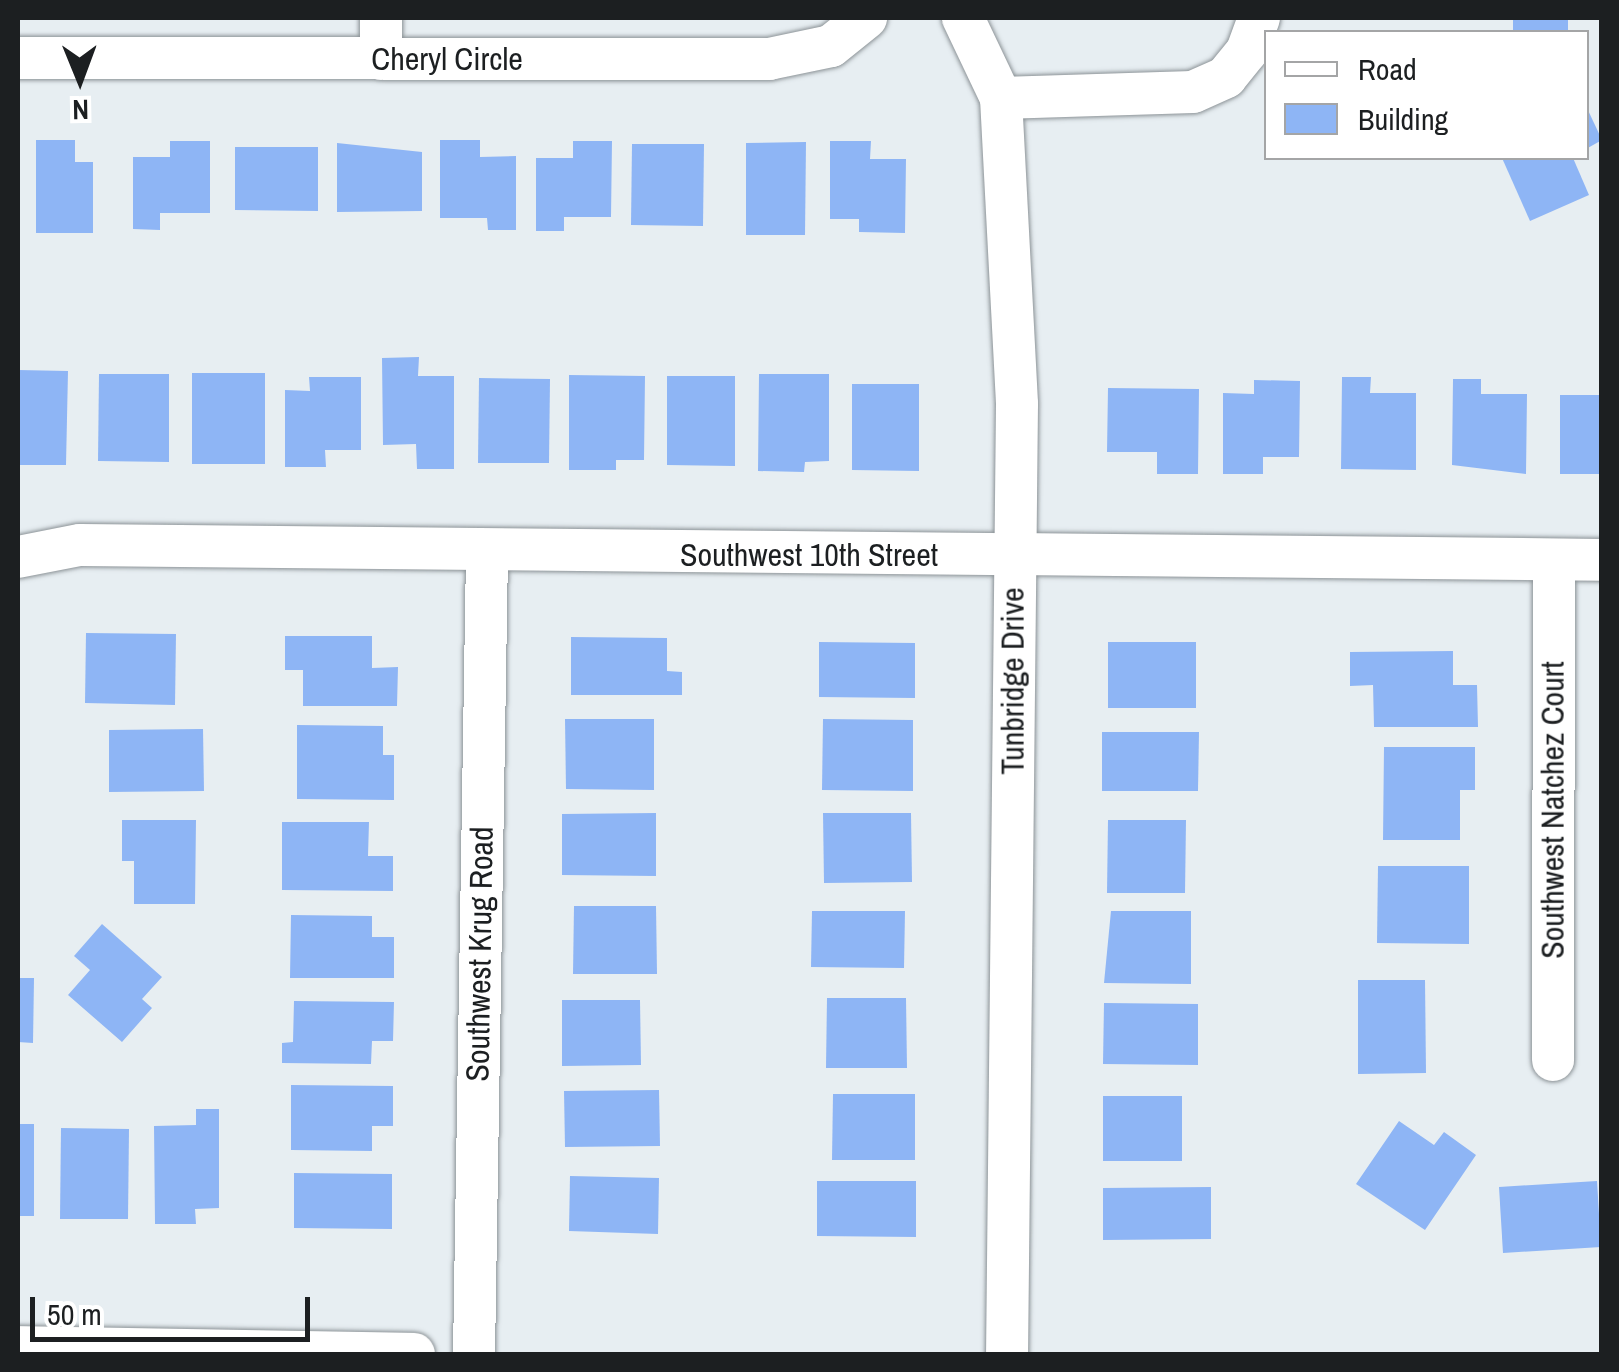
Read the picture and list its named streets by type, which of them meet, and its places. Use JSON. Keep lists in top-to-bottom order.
{
  "streets": {
    "street": [
      "Cheryl Circle",
      "Southwest 10th Street",
      "Tunbridge Drive",
      "Southwest Natchez Court",
      "Southwest Krug Road"
    ]
  },
  "crossings": [
    ["Southwest 10th Street", "Tunbridge Drive"],
    ["Southwest 10th Street", "Southwest Natchez Court"],
    ["Southwest 10th Street", "Southwest Krug Road"]
  ],
  "legend": ["Road", "Building"],
  "scale_bar": "50 m",
  "north": "bottom"
}
